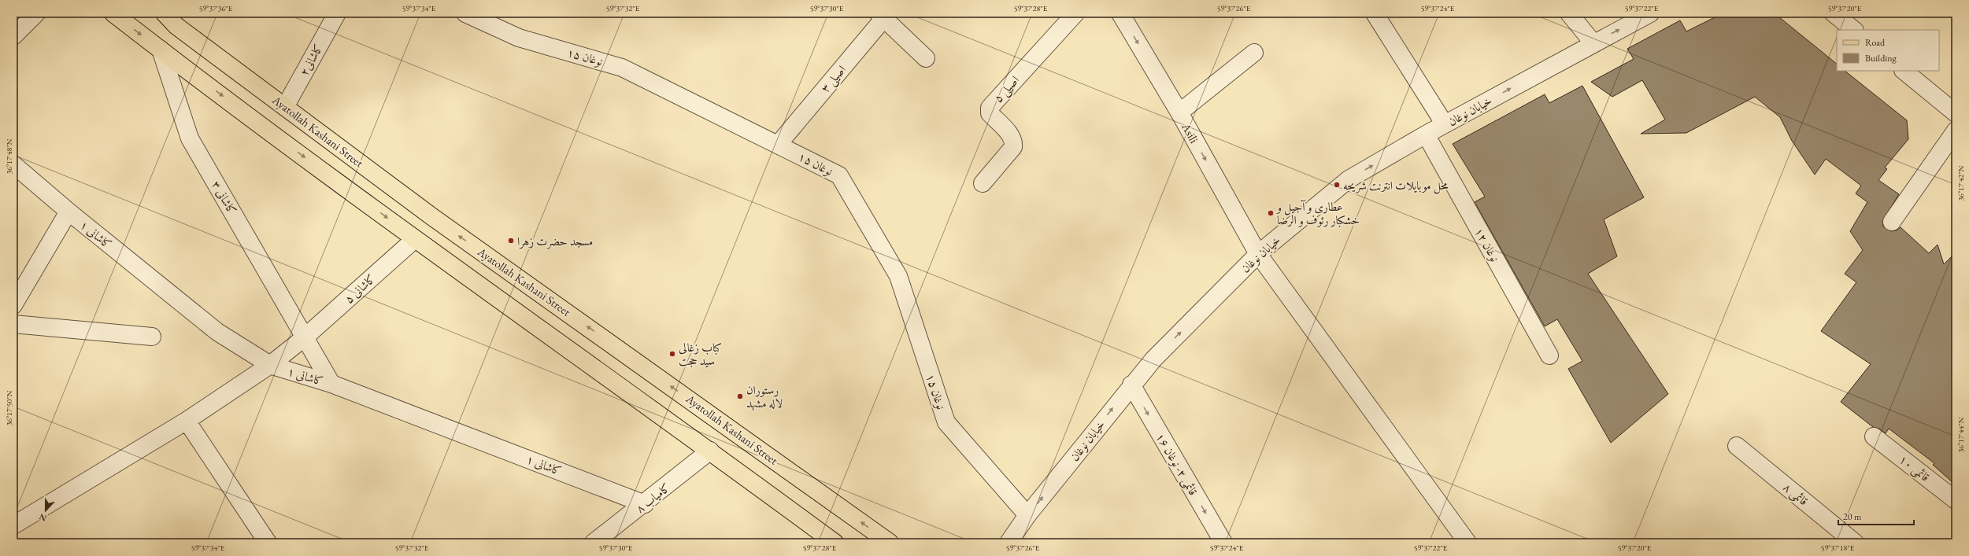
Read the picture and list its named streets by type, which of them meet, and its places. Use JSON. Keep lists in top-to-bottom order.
{
  "streets": {
    "main road": ["Ayatollah Kashani Street"],
    "street": [
      "نوغان ۱۵",
      "کاشانی۲",
      "اصیلی ۳",
      "اصیلی ۵",
      "خیابان نوغان",
      "Asili",
      "کاشانی ۳",
      "کاشانی ۱",
      "نوغان ۱۲",
      "کاشانی ۵",
      "قائمی ۲- نوغان ۱۶",
      "قائمی ۱۰",
      "قائمی ۸",
      "کامیاب ۸"
    ]
  },
  "crossings": [
    ["نوغان ۱۵", "اصیلی ۳"],
    ["نوغان ۱۵", "خیابان نوغان"],
    ["کاشانی۲", "Ayatollah Kashani Street"],
    ["خیابان نوغان", "Asili"],
    ["خیابان نوغان", "نوغان ۱۲"],
    ["خیابان نوغان", "قائمی ۲- نوغان ۱۶"],
    ["کاشانی ۳", "کاشانی ۱"],
    ["کاشانی ۳", "کاشانی ۵"],
    ["کاشانی ۱", "کاشانی ۵"],
    ["کاشانی ۱", "کامیاب ۸"]
  ],
  "one_way": ["خیابان نوغان", "Asili", "قائمی ۲- نوغان ۱۶"],
  "places": [
    "محل موبايلات انترنت شريحه",
    "عطاری و آجیل و خشکبار رئوف و الرضا",
    "مسجد حضرت زهرا",
    "کباب زغالی سید حجت",
    "رستوران لاله مشهد"
  ],
  "legend": ["Road", "Building"],
  "scale_bar": "20 m",
  "north": "bottom",
  "coordinates": [
    "59°37'36\"E",
    "59°37'34\"E",
    "59°37'32\"E",
    "59°37'30\"E",
    "59°37'28\"E",
    "59°37'26\"E",
    "59°37'24\"E",
    "59°37'22\"E",
    "59°37'20\"E",
    "36°17'48\"N",
    "36°17'42\"N",
    "36°17'50\"N",
    "36°17'44\"N",
    "59°37'18\"E"
  ]
}
